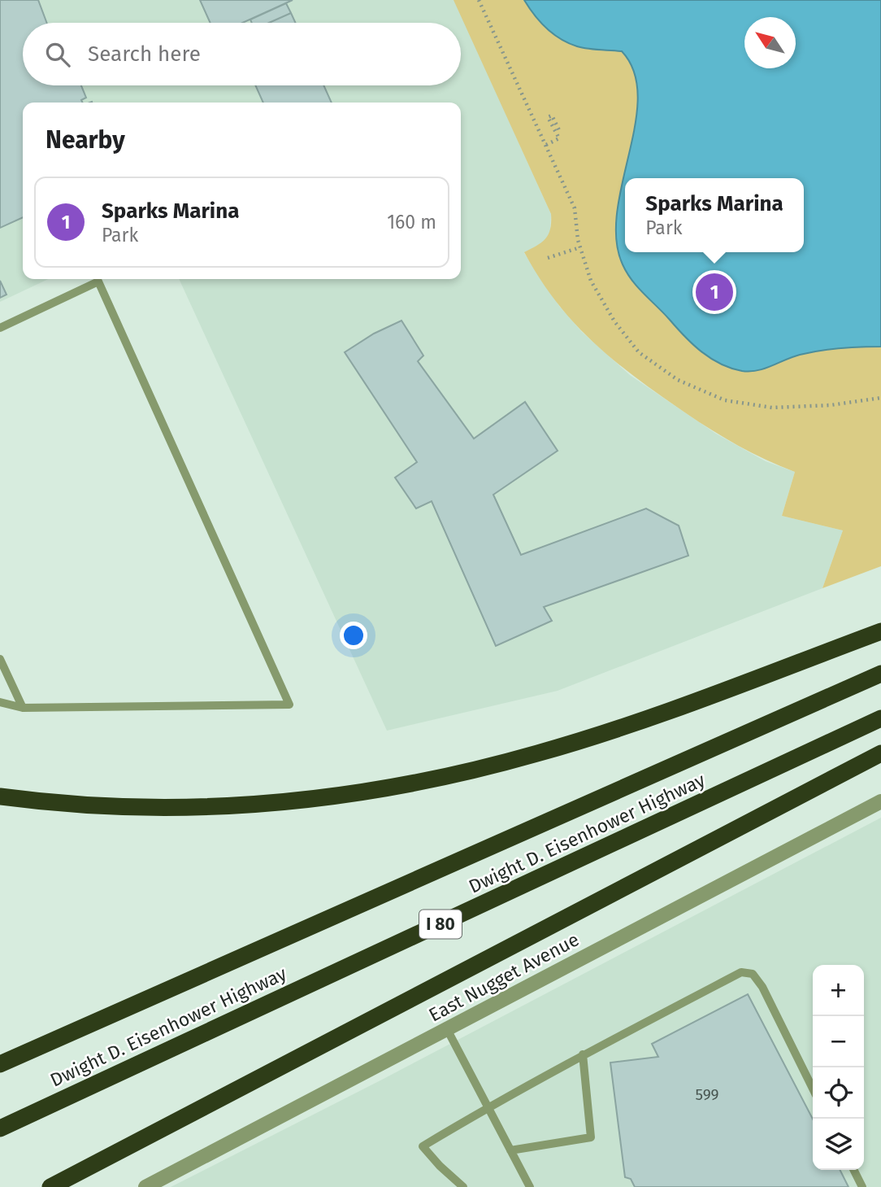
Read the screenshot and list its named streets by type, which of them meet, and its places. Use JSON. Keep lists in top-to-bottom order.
{
  "streets": {
    "highway": ["Dwight D. Eisenhower Highway", "I 80"],
    "street": ["East Nugget Avenue"]
  },
  "house_numbers": ["599"],
  "north": "top left",
  "page": {
    "search": "Search here",
    "heading": "Nearby",
    "list": [
      {
        "mark": "1",
        "name": "Sparks Marina",
        "note": "Park",
        "value": "160 m"
      }
    ],
    "popup": ["Sparks Marina", "Park"],
    "pins": "1",
    "map_buttons": ["+", "−"]
  }
}
